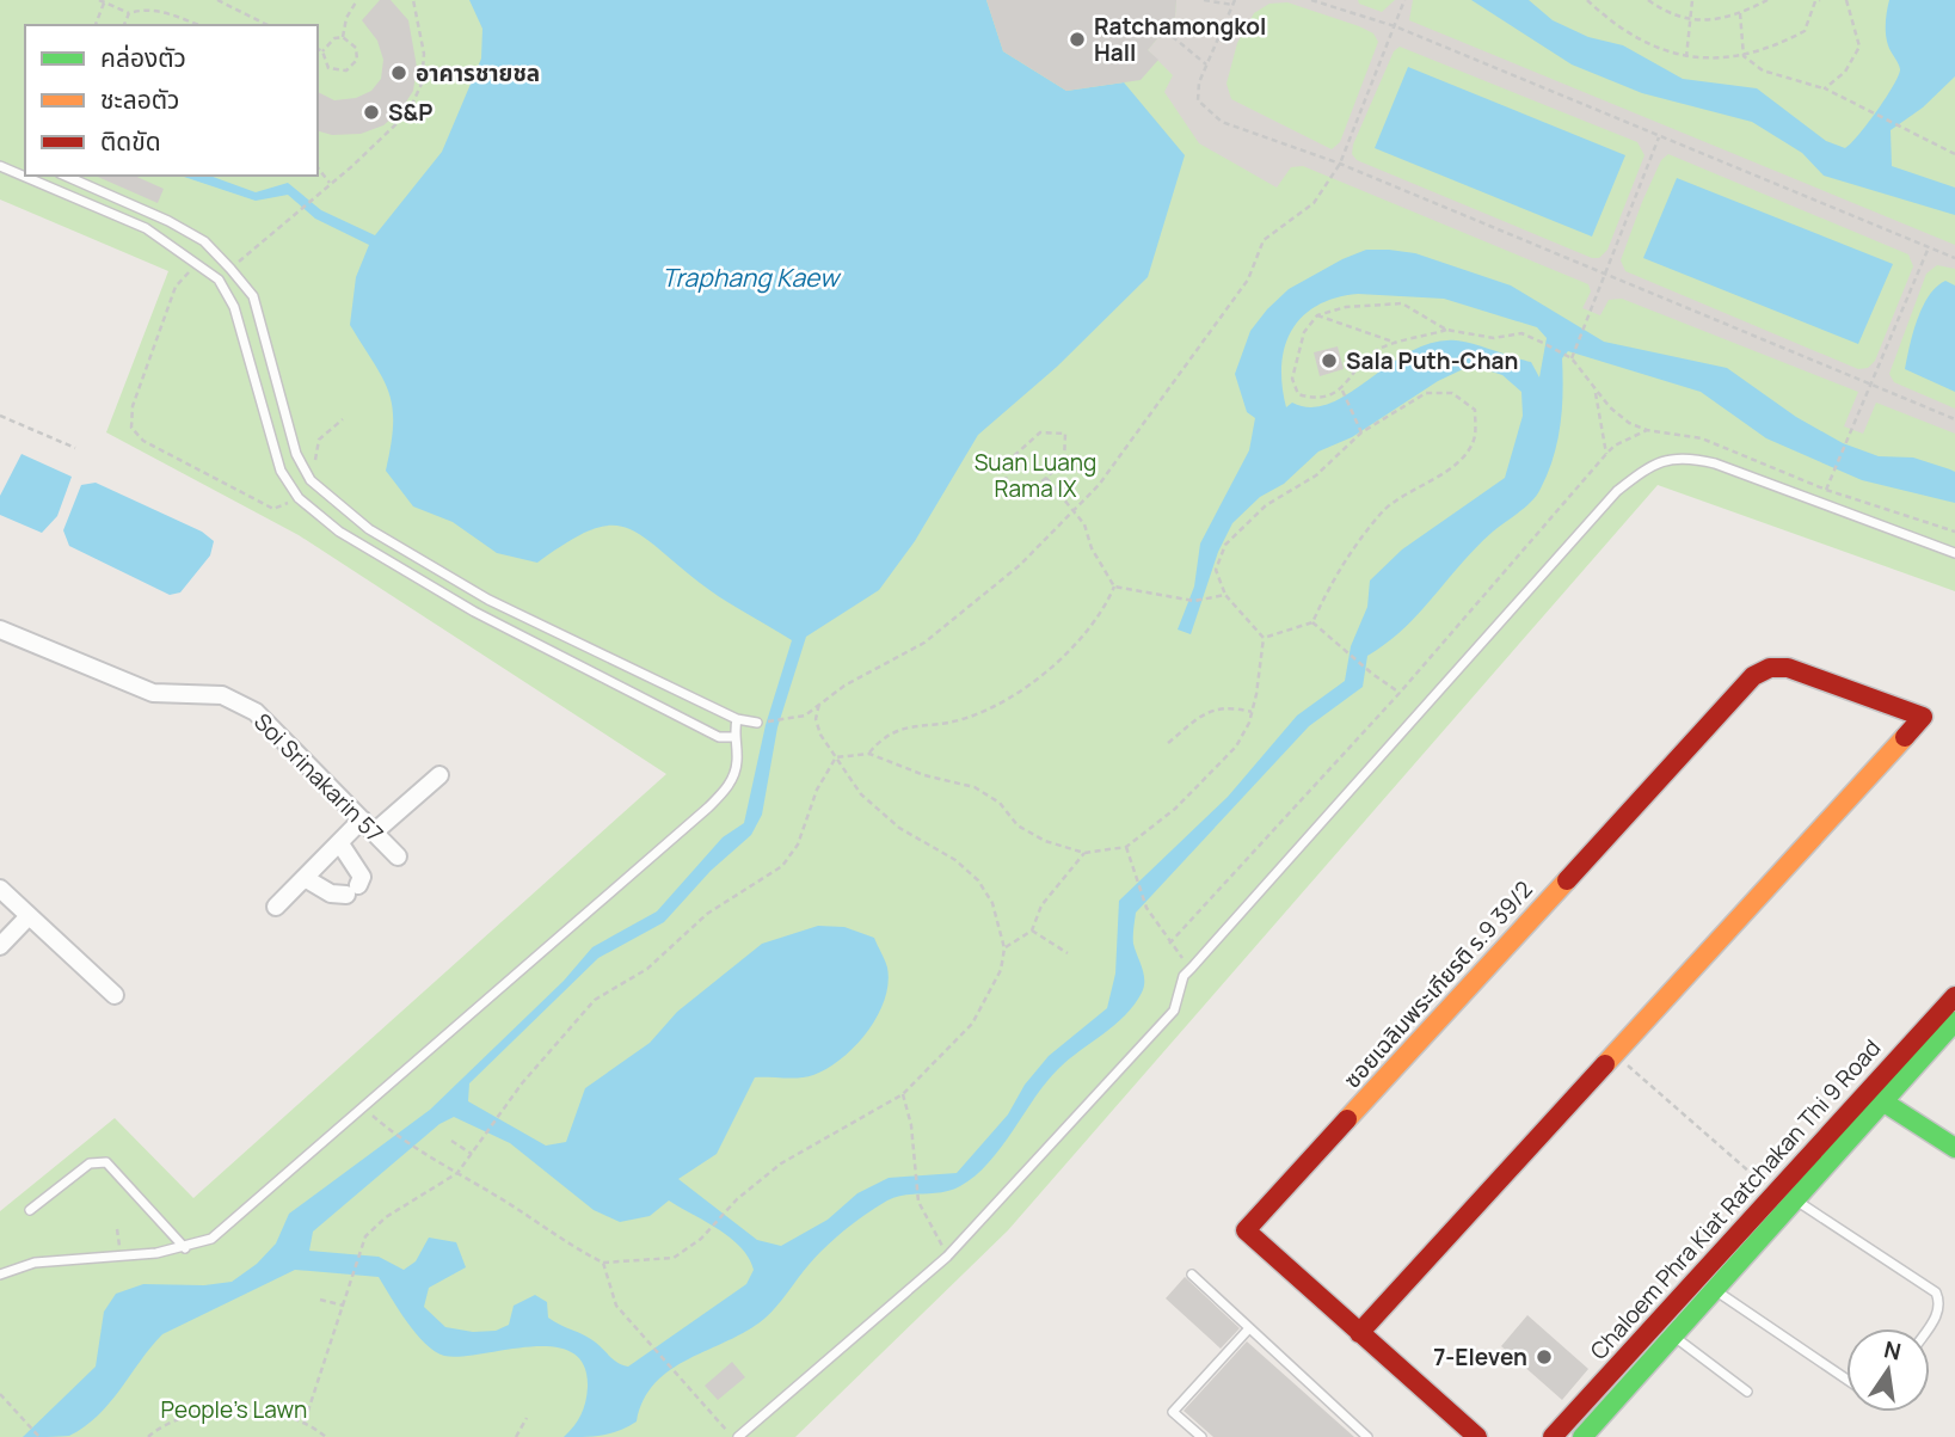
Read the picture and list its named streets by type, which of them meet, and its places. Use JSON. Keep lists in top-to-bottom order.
{
  "streets": {
    "street": ["Soi Srinakarin 57", "ซอยเฉลิมพระเกียรติ ร.9 39/2", "Chaloem Phra Kiat Ratchakan Thi 9 Road"]
  },
  "water": ["Traphang Kaew"],
  "parks": ["Suan Luang Rama IX", "People’s Lawn"],
  "places": [
    "Ratchamongkol Hall",
    "อาคารชายชล",
    "S&P",
    "Sala Puth-Chan",
    "7-Eleven"
  ],
  "legend": ["คล่องตัว", "ชะลอตัว", "ติดขัด"],
  "north": "top"
}
